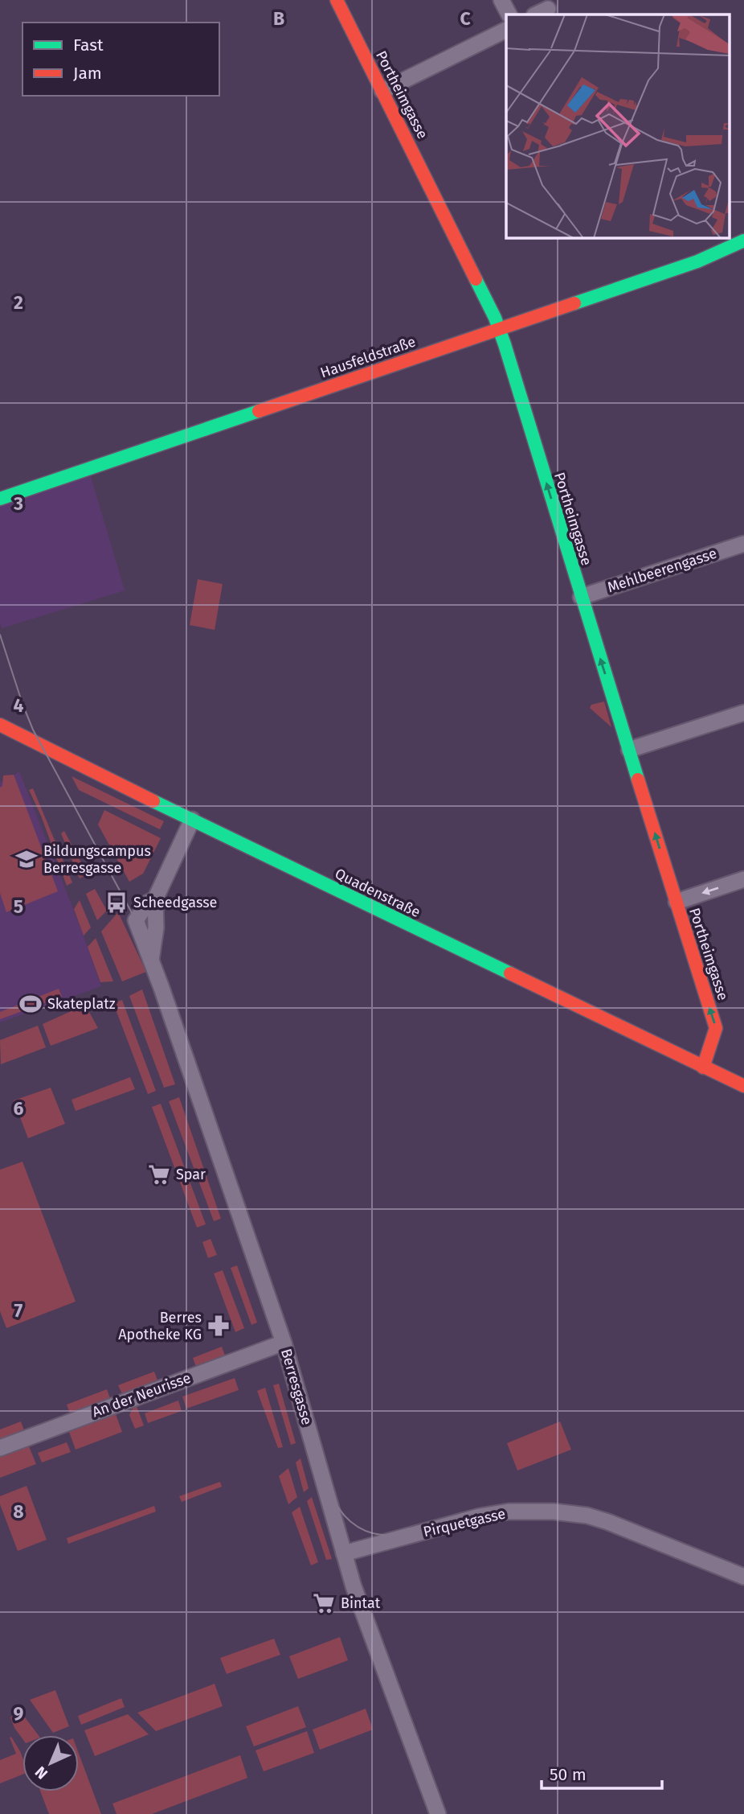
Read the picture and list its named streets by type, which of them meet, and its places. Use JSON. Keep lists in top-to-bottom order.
{
  "streets": {
    "street": [
      "Portheimgasse",
      "Hausfeldstraße",
      "Mehlbeerengasse",
      "Quadenstraße",
      "Berresgasse",
      "An der Neurisse",
      "Pirquetgasse"
    ]
  },
  "crossings": [
    ["Portheimgasse", "Hausfeldstraße"],
    ["Portheimgasse", "Mehlbeerengasse"],
    ["Portheimgasse", "Quadenstraße"],
    ["Quadenstraße", "Berresgasse"],
    ["Berresgasse", "An der Neurisse"],
    ["Berresgasse", "Pirquetgasse"]
  ],
  "one_way": ["Portheimgasse"],
  "places": {
    "school or university": ["Bildungscampus Berresgasse"],
    "bus stop": ["Scheedgasse"],
    "sports": ["Skateplatz"],
    "supermarket": ["Spar", "Bintat"],
    "pharmacy": ["Berres Apotheke KG"]
  },
  "legend": ["Fast", "Jam"],
  "scale_bar": "50 m",
  "north": "bottom left",
  "grid": {
    "columns": ["B", "C"],
    "rows": [
      "2",
      "3",
      "4",
      "5",
      "6",
      "7",
      "8",
      "9"
    ]
  }
}
